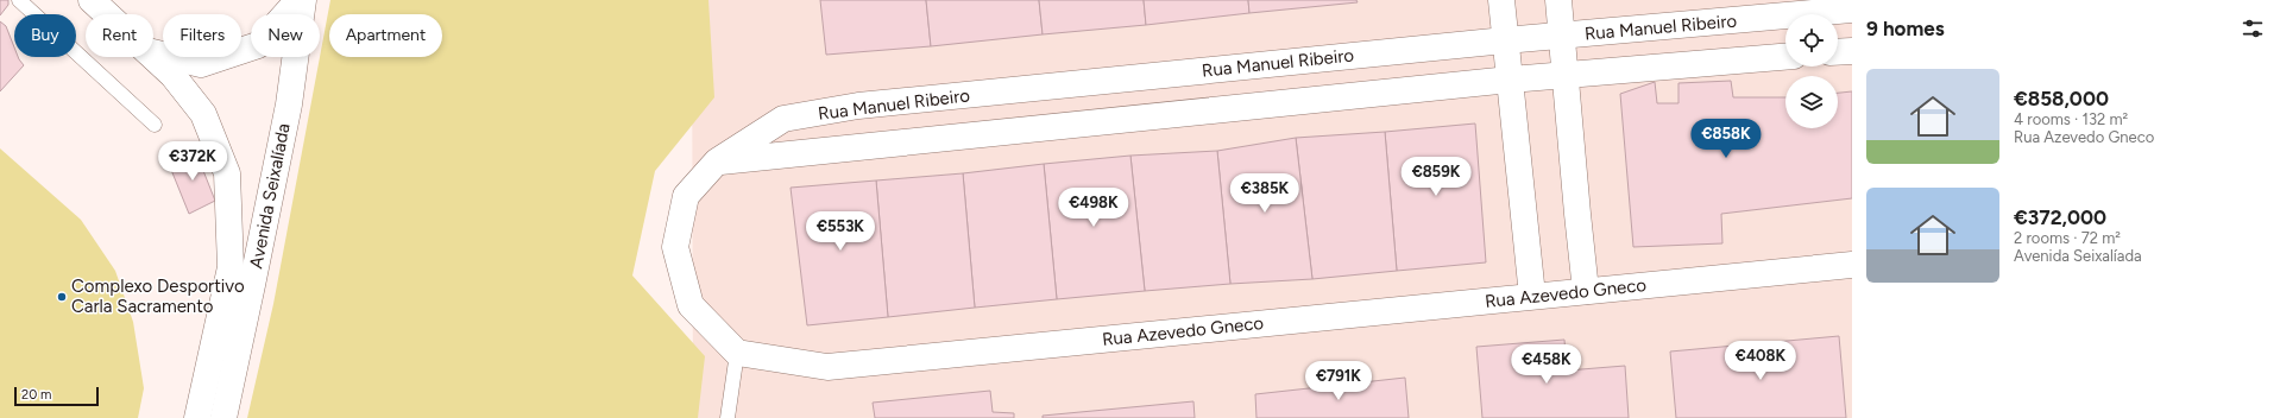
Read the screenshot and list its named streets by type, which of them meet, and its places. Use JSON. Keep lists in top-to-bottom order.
{
  "streets": {
    "street": ["Rua Manuel Ribeiro", "Avenida Seixalíada", "Rua Azevedo Gneco"]
  },
  "places": ["Complexo Desportivo Carla Sacramento"],
  "scale_bar": "20 m",
  "page": {
    "heading": "9 homes",
    "chip": [
      "Buy",
      "Rent",
      "Filters",
      "New",
      "Apartment"
    ],
    "list": [
      {
        "name": "€858,000",
        "note": "4 rooms · 132 m² · Rua Azevedo Gneco"
      },
      {
        "name": "€372,000",
        "note": "2 rooms · 72 m² · Avenida Seixalíada"
      }
    ],
    "price": [
      "€858K",
      "€372K",
      "€859K",
      "€385K",
      "€498K",
      "€553K",
      "€408K",
      "€458K",
      "€791K"
    ],
    "scale": "20 m"
  }
}
